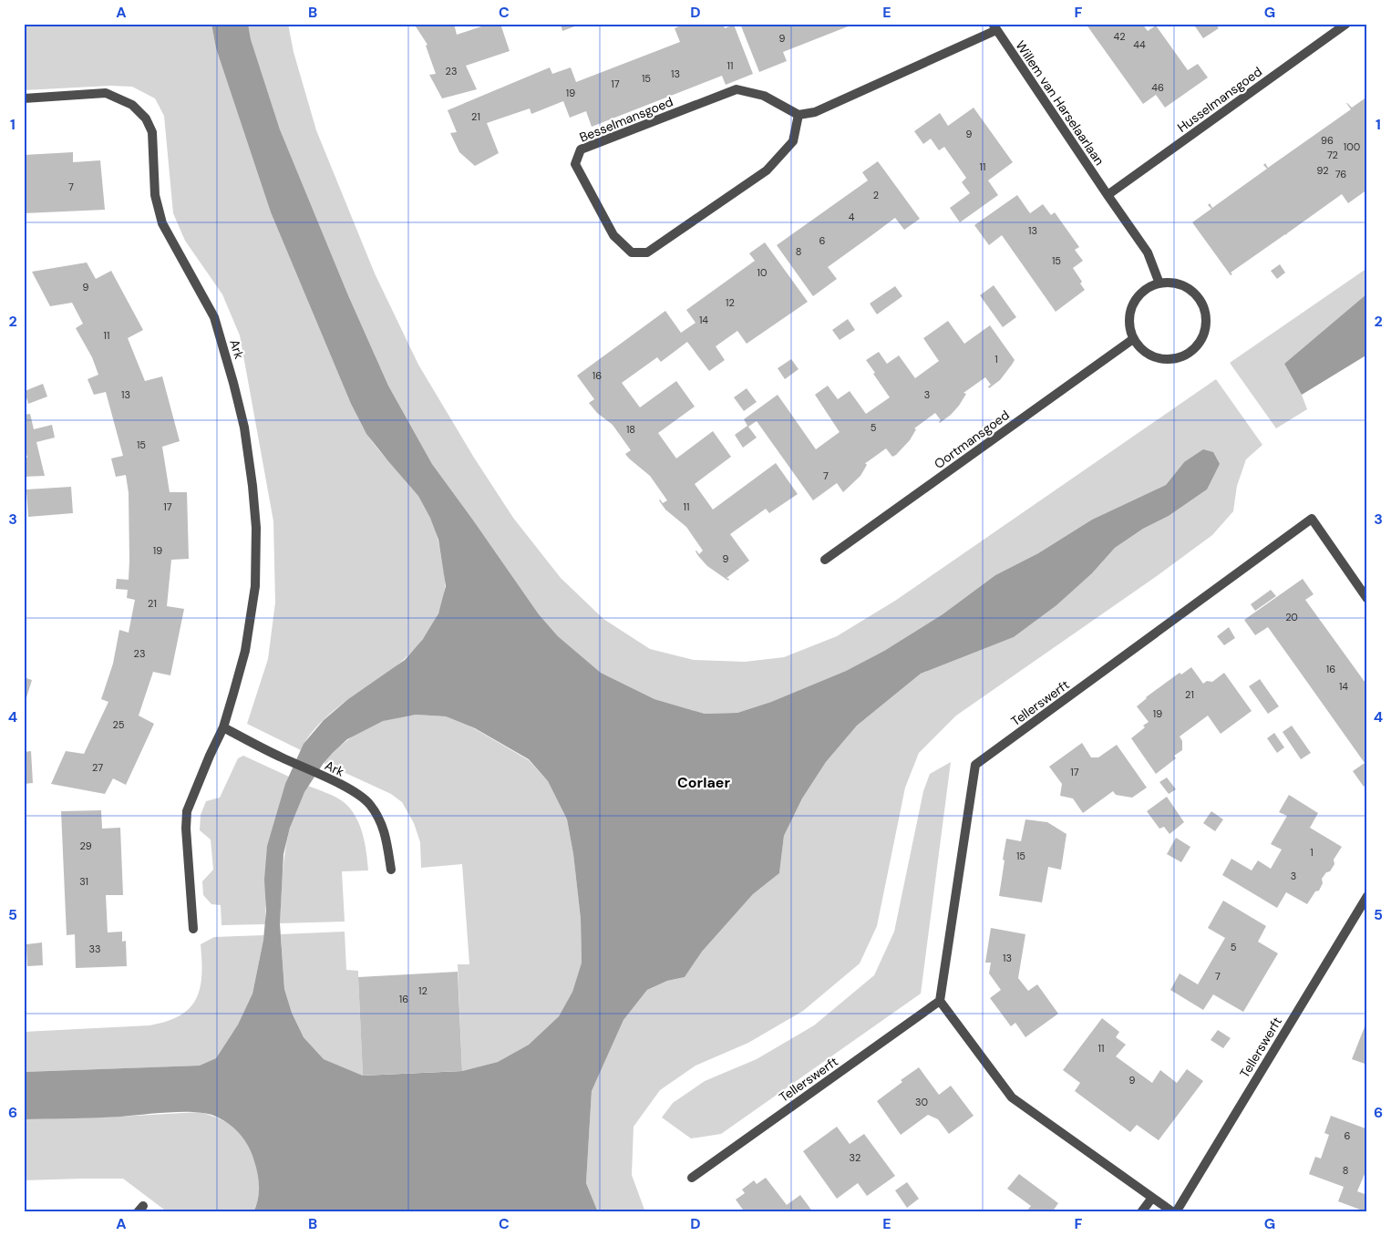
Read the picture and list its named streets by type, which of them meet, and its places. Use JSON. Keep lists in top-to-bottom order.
{
  "streets": {
    "street": [
      "Husselmansgoed",
      "Willem van Harselaarlaan",
      "Besselmansgoed",
      "Ark",
      "Oortmansgoed",
      "Tellerswerft"
    ]
  },
  "crossings": [
    ["Husselmansgoed", "Willem van Harselaarlaan"]
  ],
  "districts": ["Corlaer"],
  "house_numbers": [
    "42",
    "9",
    "44",
    "11",
    "23",
    "13",
    "15",
    "17",
    "46",
    "19",
    "21",
    "9",
    "96",
    "100",
    "72",
    "11",
    "92",
    "76",
    "7",
    "2",
    "4",
    "13",
    "6",
    "8",
    "15",
    "10",
    "9",
    "12",
    "14",
    "11",
    "1",
    "16",
    "13",
    "3",
    "5",
    "18",
    "15",
    "7",
    "17",
    "11",
    "19",
    "9",
    "21",
    "20",
    "23",
    "16",
    "14",
    "21",
    "19",
    "25",
    "27",
    "17",
    "29",
    "1",
    "15",
    "3",
    "31",
    "5",
    "33",
    "13",
    "7",
    "12",
    "16",
    "11",
    "9",
    "30",
    "6",
    "32",
    "8"
  ],
  "grid": {
    "columns": [
      "A",
      "B",
      "C",
      "D",
      "E",
      "F",
      "G"
    ],
    "rows": [
      "1",
      "2",
      "3",
      "4",
      "5",
      "6"
    ]
  }
}
